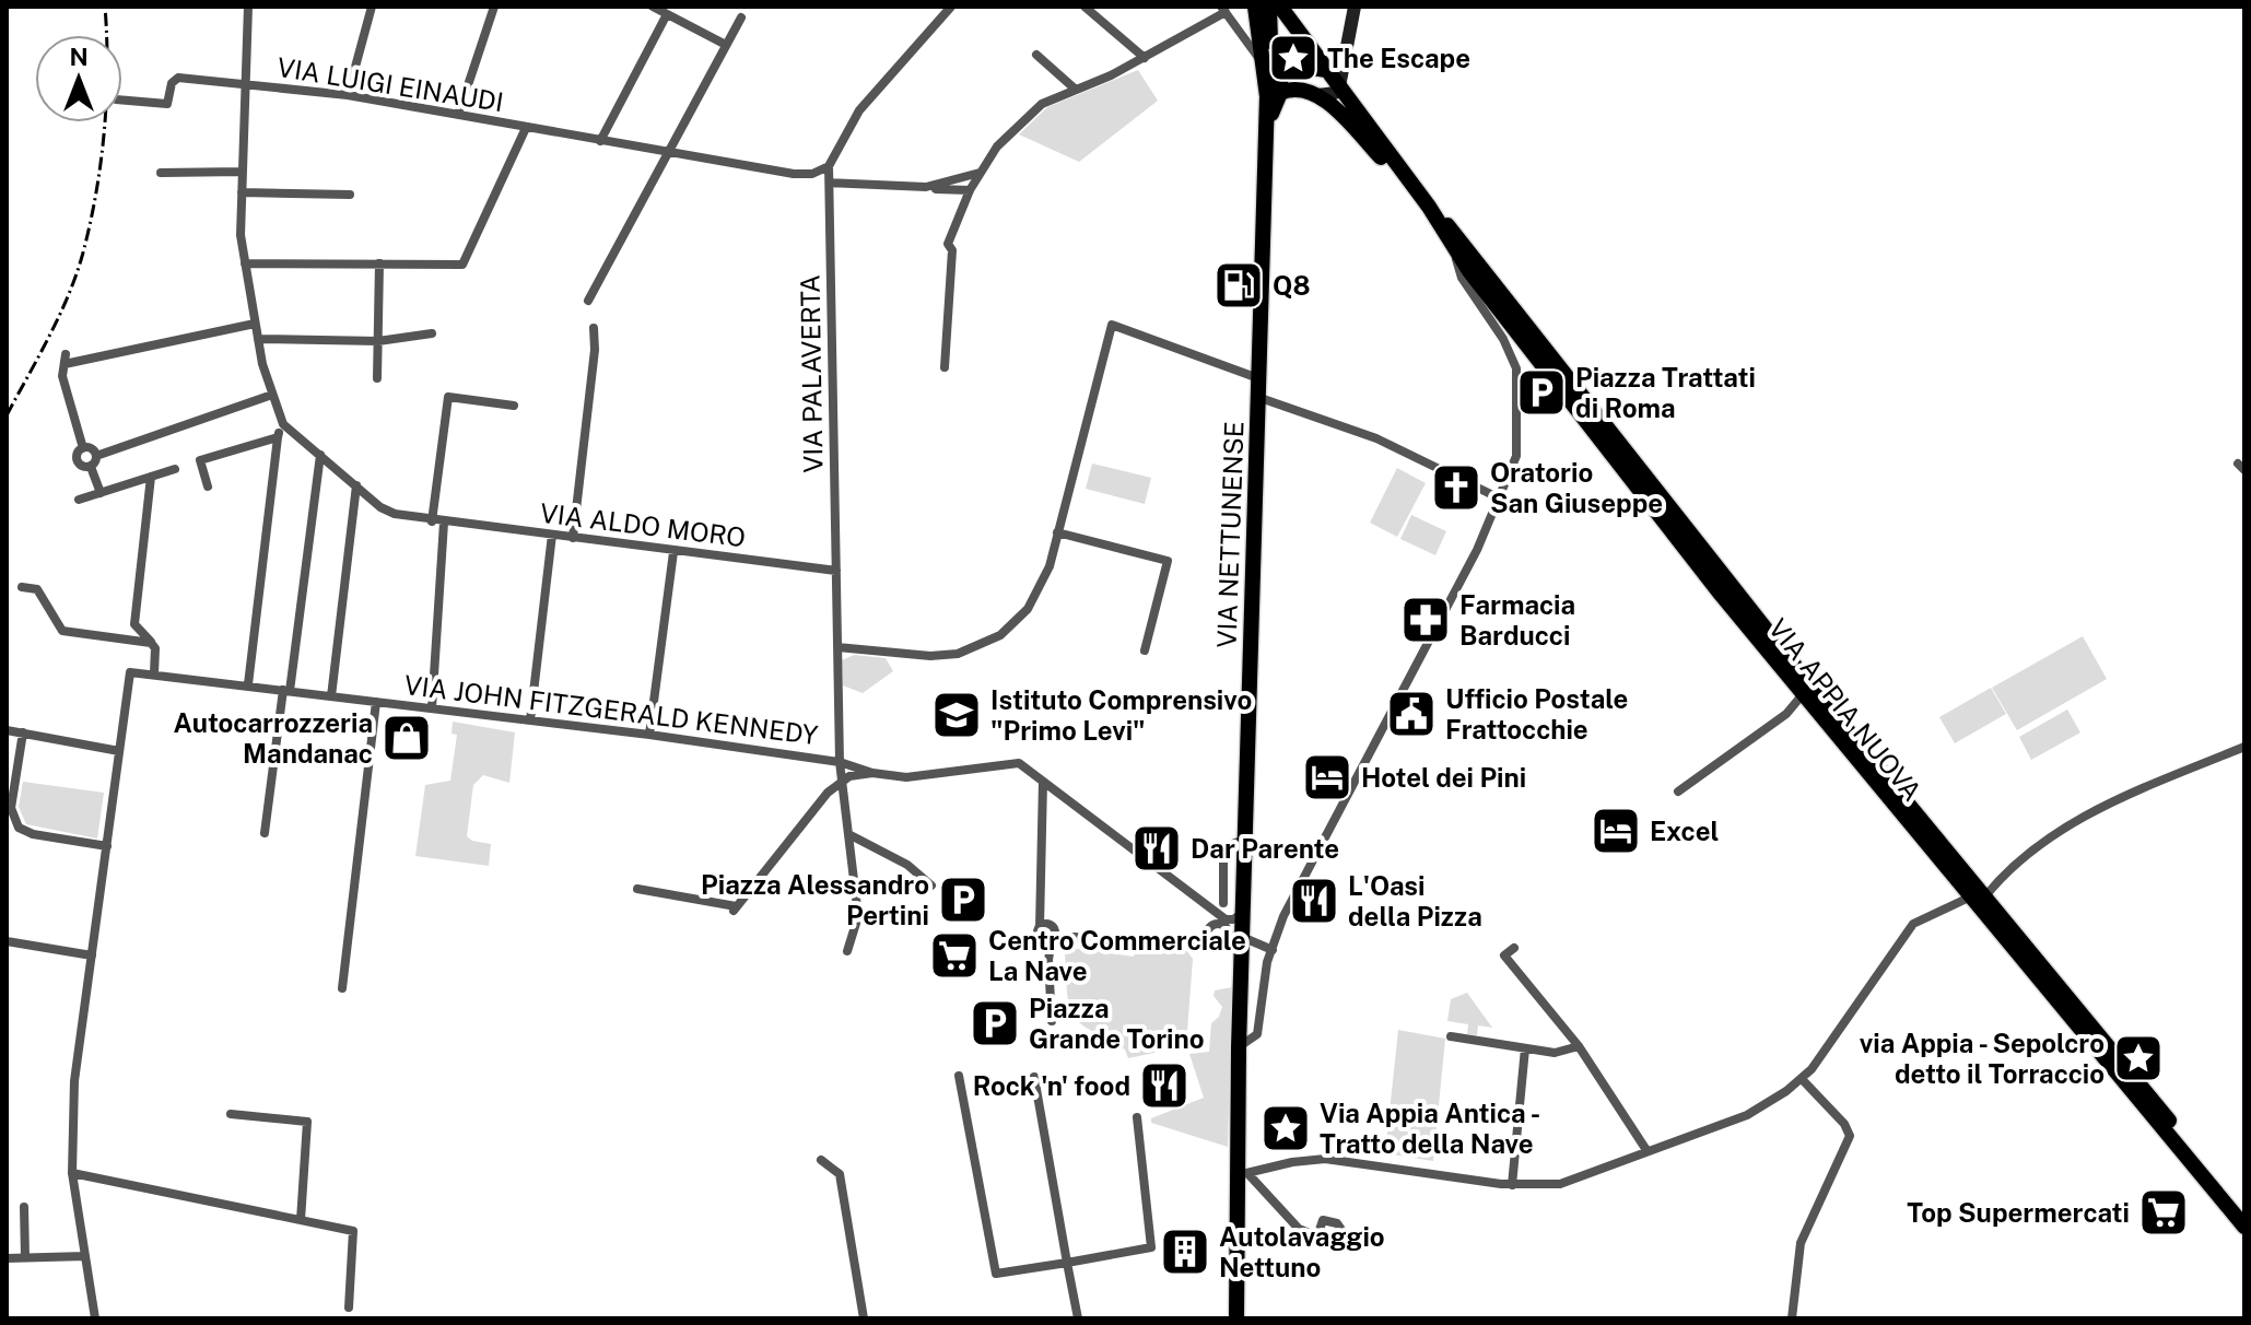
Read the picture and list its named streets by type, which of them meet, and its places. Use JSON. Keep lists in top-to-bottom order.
{
  "streets": {
    "main road": ["VIA NETTUNENSE", "VIA APPIA NUOVA"],
    "street": [
      "VIA LUIGI EINAUDI",
      "VIA PALAVERTA",
      "VIA ALDO MORO",
      "VIA JOHN FITZGERALD KENNEDY"
    ]
  },
  "crossings": [
    ["VIA LUIGI EINAUDI", "VIA PALAVERTA"],
    ["VIA PALAVERTA", "VIA ALDO MORO"],
    ["VIA PALAVERTA", "VIA JOHN FITZGERALD KENNEDY"]
  ],
  "places": {
    "place": ["The Escape", "via Appia - Sepolcro detto il Torraccio", "Via Appia Antica - Tratto della Nave"],
    "fuel station": ["Q8"],
    "parking": ["Piazza Trattati di Roma", "Piazza Alessandro Pertini", "Piazza Grande Torino"],
    "church": ["Oratorio San Giuseppe"],
    "pharmacy": ["Farmacia Barducci"],
    "public building": ["Ufficio Postale Frattocchie"],
    "school or university": ["Istituto Comprensivo \"Primo Levi\""],
    "shop": ["Autocarrozzeria Mandanac"],
    "hotel": ["Hotel dei Pini", "Excel"],
    "restaurant": ["Dar Parente", "L'Oasi della Pizza", "Rock 'n' food"],
    "supermarket": ["Centro Commerciale La Nave", "Top Supermercati"],
    "building": ["Autolavaggio Nettuno"]
  },
  "north": "top"
}
